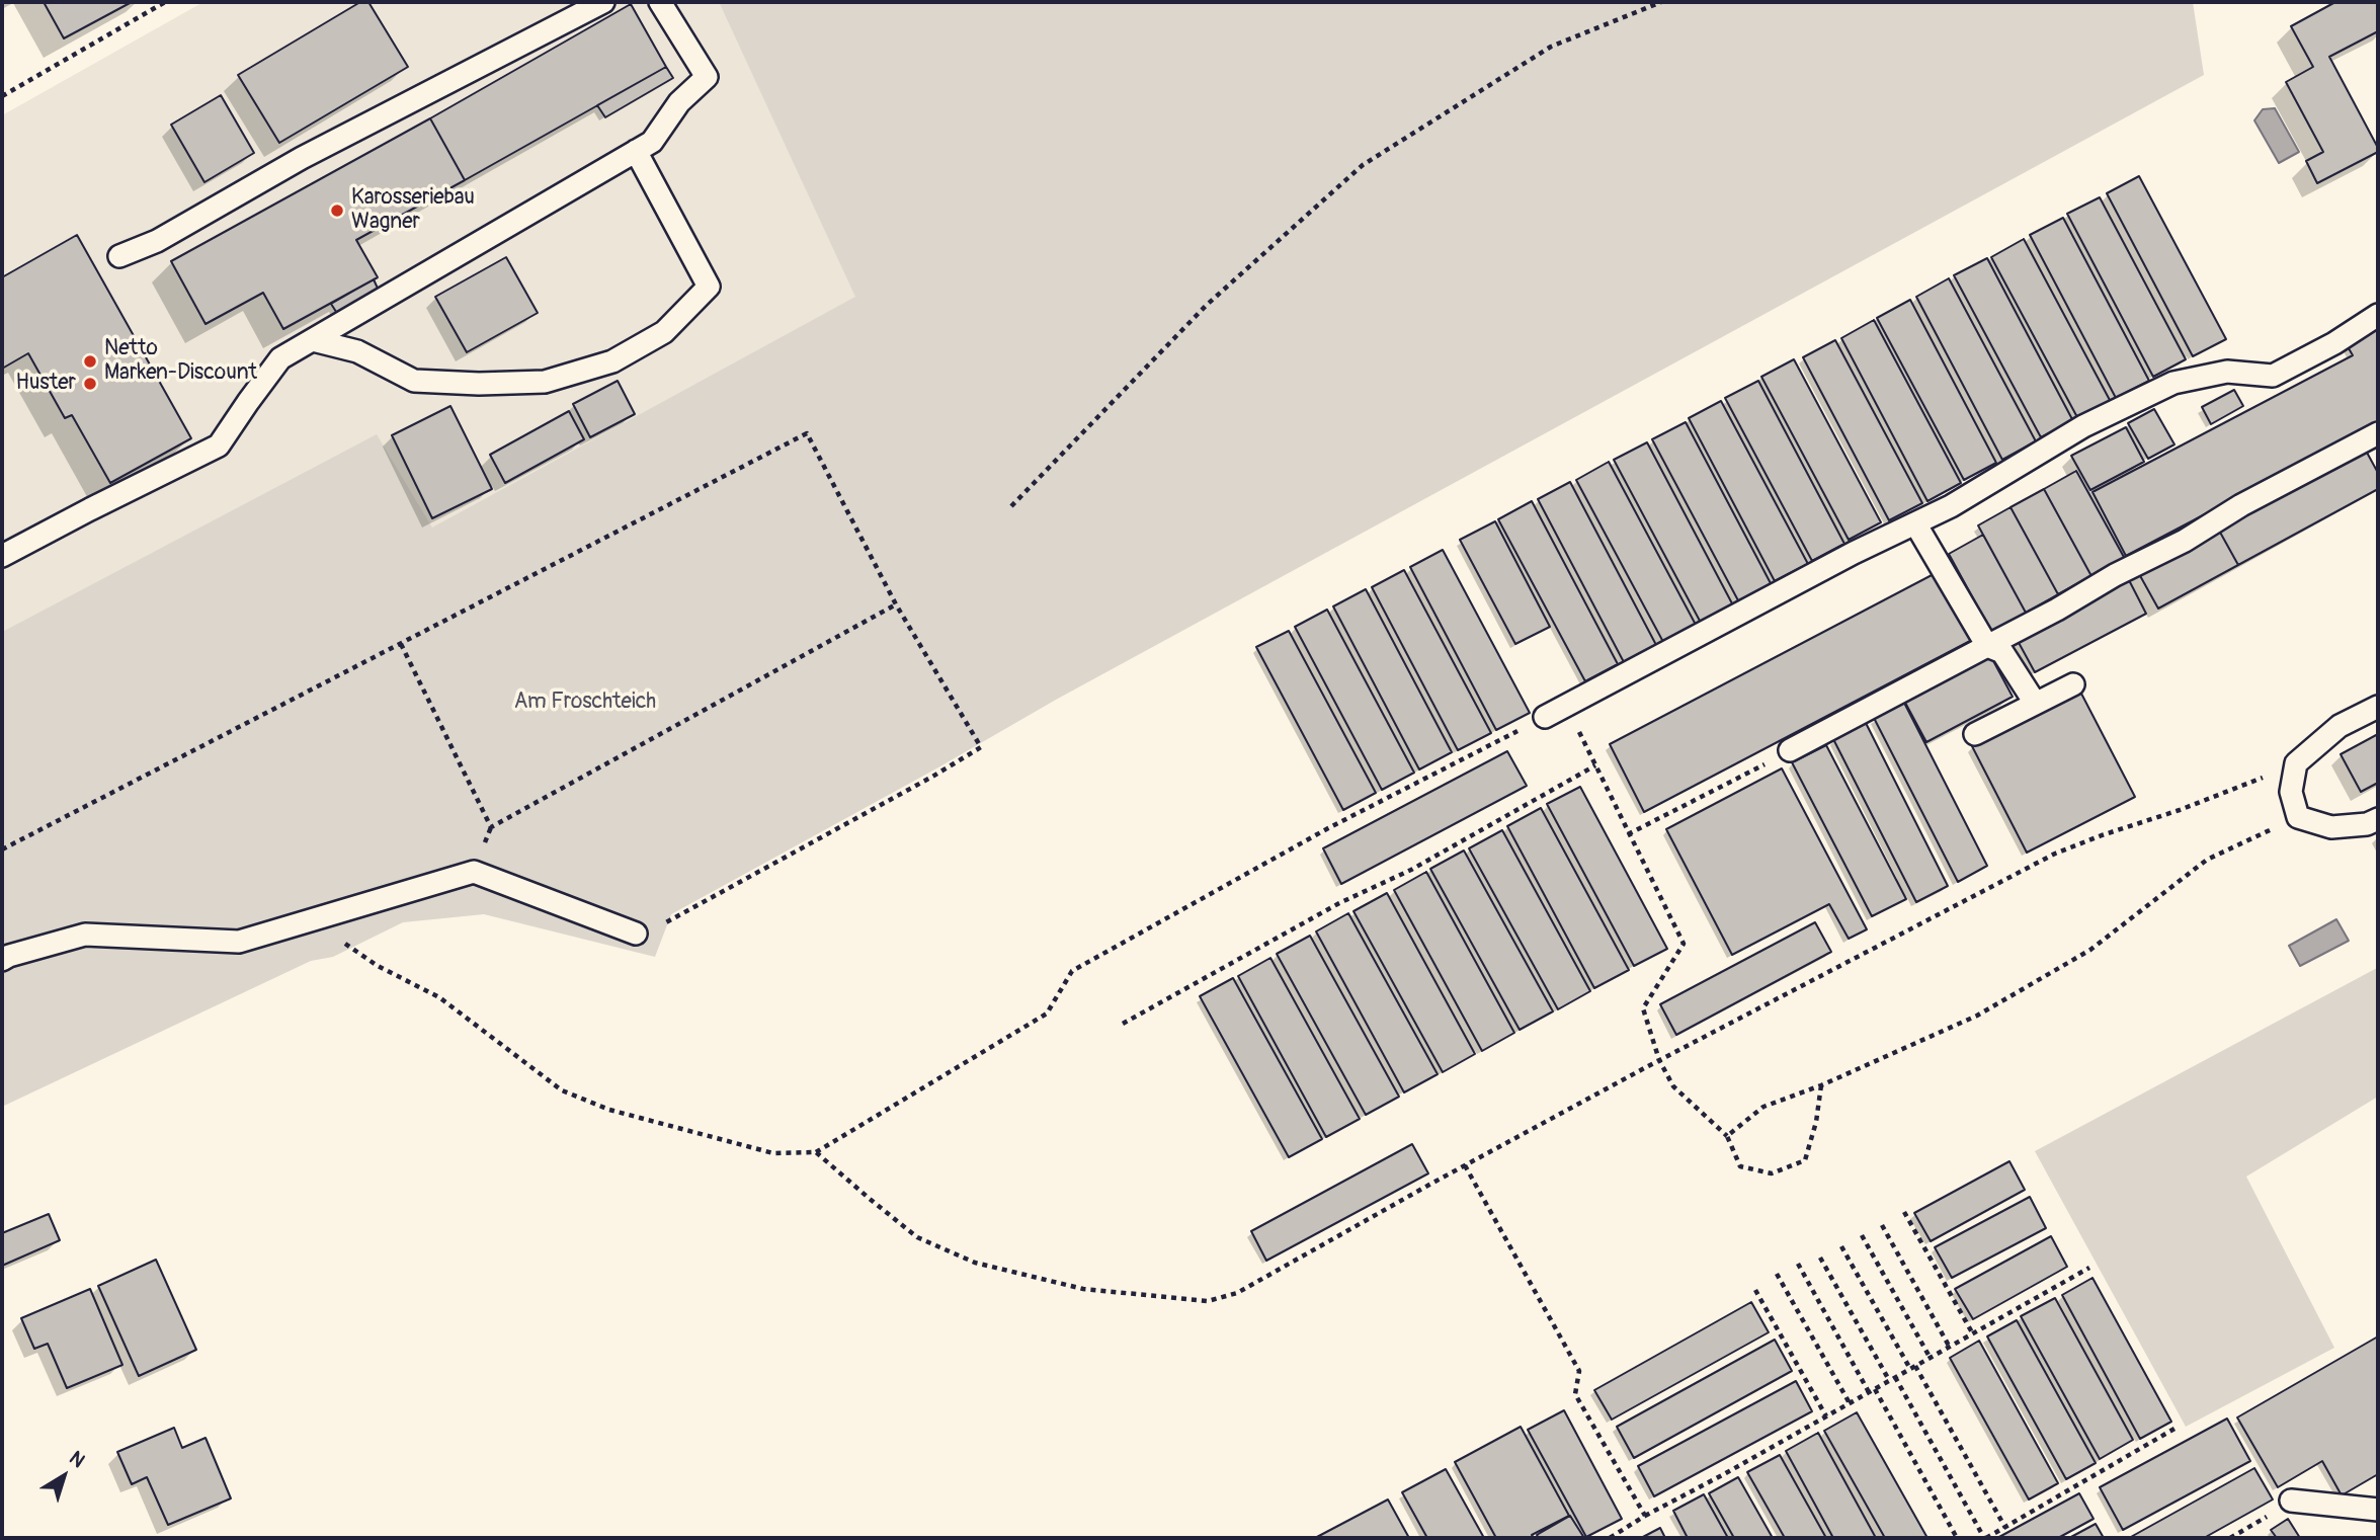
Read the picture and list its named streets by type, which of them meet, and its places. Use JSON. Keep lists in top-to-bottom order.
{
  "parks": ["Am Froschteich"],
  "places": ["Karosseriebau Wagner", "Netto Marken-Discount", "Huster"],
  "north": "top right"
}
